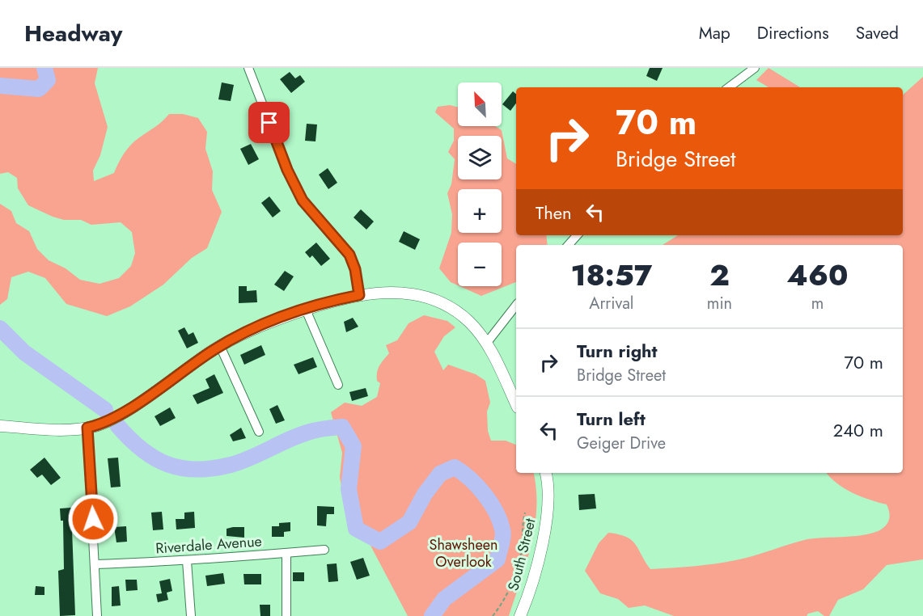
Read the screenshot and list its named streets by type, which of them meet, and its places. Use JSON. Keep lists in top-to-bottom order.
{
  "streets": {
    "street": ["Riverdale Avenue", "South Street"]
  },
  "parks": ["Shawsheen Overlook"],
  "north": "top left",
  "page": {
    "header": "Headway",
    "nav": ["Map", "Directions", "Saved"],
    "map_buttons": ["+", "−"],
    "turn": ["70 m", "Bridge Street"],
    "then": "Then",
    "eta": [
      "18:57",
      "Arrival",
      "2",
      "min",
      "460",
      "m"
    ],
    "list": [
      {
        "name": "Turn right",
        "note": "Bridge Street",
        "value": "70 m"
      },
      {
        "name": "Turn left",
        "note": "Geiger Drive",
        "value": "240 m"
      }
    ]
  }
}
